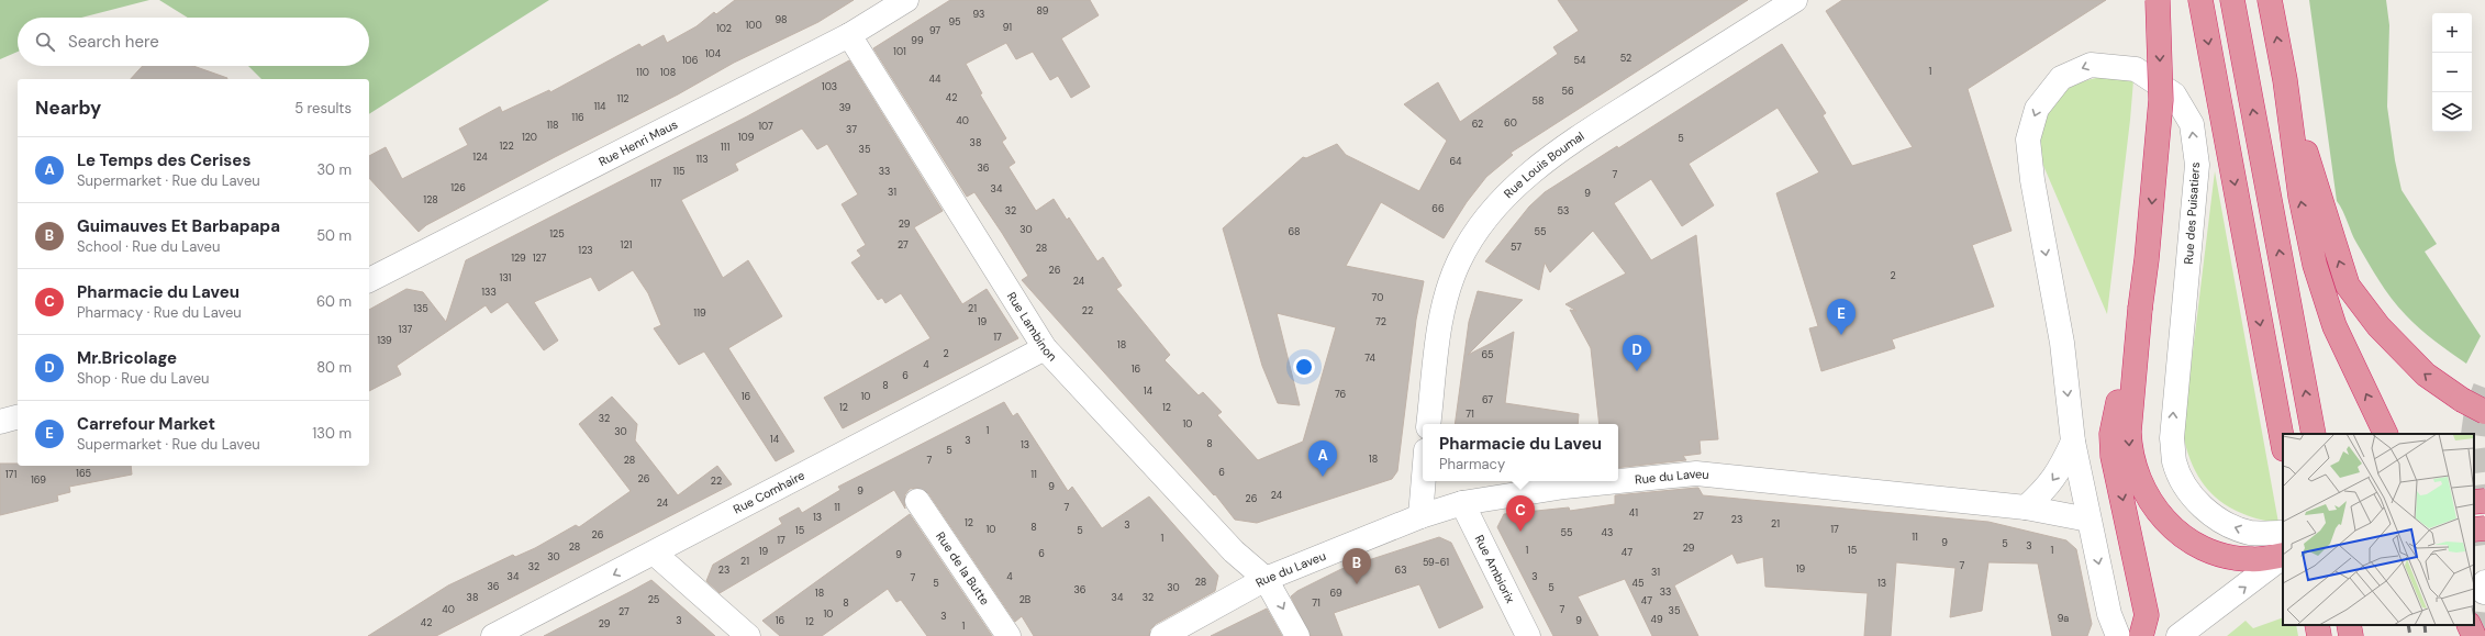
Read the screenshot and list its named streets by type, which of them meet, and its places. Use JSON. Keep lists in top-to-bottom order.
{
  "streets": {
    "street": [
      "Rue Henri Maus",
      "Rue Louis Boumal",
      "Rue des Puisatiers",
      "Rue Lambinon",
      "Rue du Laveu",
      "Rue Comhaire",
      "Rue de la Butte",
      "Rue Ambiorix"
    ]
  },
  "crossings": [
    ["Rue Henri Maus", "Rue Lambinon"],
    ["Rue des Puisatiers", "Rue du Laveu"],
    ["Rue Lambinon", "Rue du Laveu"],
    ["Rue Lambinon", "Rue Comhaire"],
    ["Rue du Laveu", "Rue Ambiorix"]
  ],
  "house_numbers": [
    "89",
    "93",
    "98",
    "95",
    "100",
    "91",
    "102",
    "97",
    "99",
    "101",
    "104",
    "52",
    "106",
    "54",
    "1",
    "110",
    "108",
    "44",
    "103",
    "56",
    "42",
    "112",
    "58",
    "114",
    "39",
    "116",
    "40",
    "60",
    "62",
    "118",
    "107",
    "37",
    "120",
    "109",
    "5",
    "38",
    "122",
    "111",
    "35",
    "124",
    "113",
    "64",
    "36",
    "115",
    "33",
    "7",
    "117",
    "126",
    "34",
    "31",
    "9",
    "128",
    "66",
    "32",
    "53",
    "29",
    "30",
    "68",
    "55",
    "125",
    "121",
    "27",
    "57",
    "28",
    "123",
    "129",
    "127",
    "26",
    "2",
    "131",
    "24",
    "133",
    "70",
    "135",
    "21",
    "22",
    "119",
    "19",
    "72",
    "137",
    "17",
    "139",
    "18",
    "2",
    "65",
    "74",
    "4",
    "16",
    "6",
    "8",
    "14",
    "76",
    "16",
    "10",
    "67",
    "12",
    "12",
    "71",
    "32",
    "10",
    "1",
    "30",
    "14",
    "3",
    "8",
    "13",
    "5",
    "18",
    "28",
    "7",
    "6",
    "165",
    "171",
    "11",
    "26",
    "169",
    "22",
    "9",
    "9",
    "24",
    "26",
    "24",
    "11",
    "7",
    "41",
    "27",
    "13",
    "23",
    "12",
    "21",
    "3",
    "8",
    "10",
    "17",
    "15",
    "5",
    "55",
    "43",
    "26",
    "11",
    "1",
    "17",
    "9",
    "5",
    "3",
    "28",
    "29",
    "1",
    "15",
    "1",
    "19",
    "47",
    "6",
    "9",
    "30",
    "21",
    "59-61",
    "7",
    "32",
    "19",
    "23",
    "63",
    "31",
    "34",
    "4",
    "3",
    "7",
    "28",
    "5",
    "45",
    "13",
    "36",
    "30",
    "5",
    "36",
    "33",
    "18",
    "69",
    "38",
    "34",
    "32",
    "25",
    "2B",
    "47",
    "8",
    "71",
    "40",
    "7",
    "35",
    "27",
    "10",
    "3",
    "9a",
    "49",
    "3",
    "16",
    "9",
    "12",
    "42",
    "29",
    "1"
  ],
  "page": {
    "map_buttons": ["+", "−"],
    "search": "Search here",
    "heading": ["Nearby", "5 results"],
    "list": [
      {
        "mark": "A",
        "name": "Le Temps des Cerises",
        "note": "Supermarket · Rue du Laveu",
        "value": "30 m"
      },
      {
        "mark": "B",
        "name": "Guimauves Et Barbapapa",
        "note": "School · Rue du Laveu",
        "value": "50 m"
      },
      {
        "mark": "C",
        "name": "Pharmacie du Laveu",
        "note": "Pharmacy · Rue du Laveu",
        "value": "60 m"
      },
      {
        "mark": "D",
        "name": "Mr.Bricolage",
        "note": "Shop · Rue du Laveu",
        "value": "80 m"
      },
      {
        "mark": "E",
        "name": "Carrefour Market",
        "note": "Supermarket · Rue du Laveu",
        "value": "130 m"
      }
    ],
    "pins": [
      "E",
      "D",
      "A",
      "C",
      "B"
    ],
    "popup": ["Pharmacie du Laveu", "Pharmacy"]
  }
}
